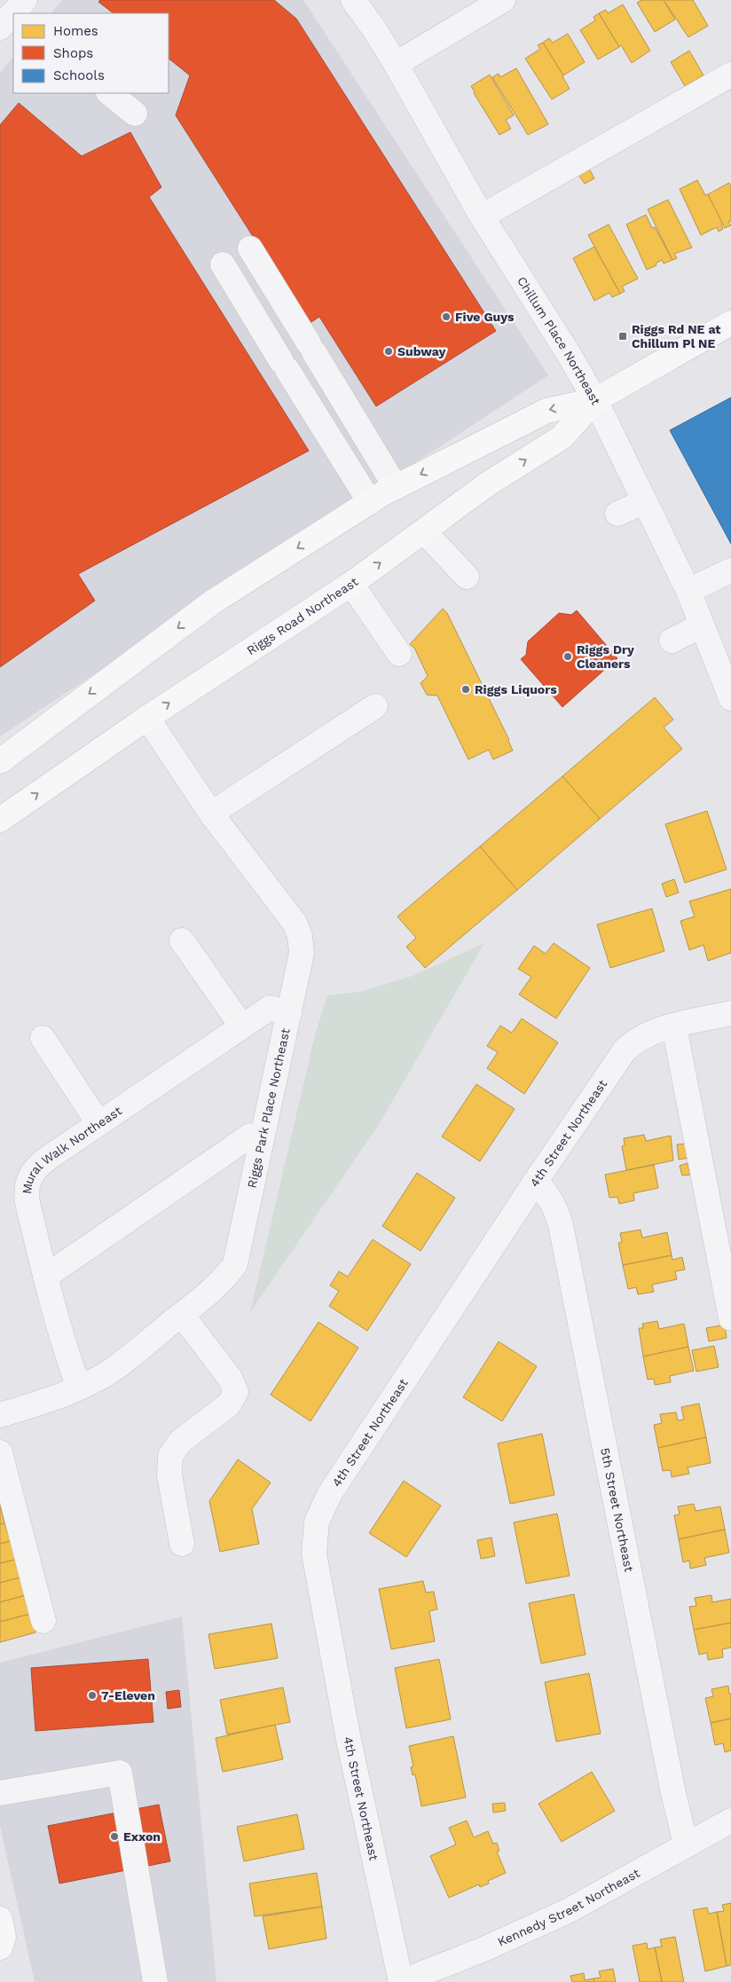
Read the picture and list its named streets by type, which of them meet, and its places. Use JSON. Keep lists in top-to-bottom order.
{
  "streets": {
    "main road": ["Riggs Road Northeast"],
    "street": [
      "Chillum Place Northeast",
      "Riggs Park Place Northeast",
      "4th Street Northeast",
      "Mural Walk Northeast",
      "5th Street Northeast",
      "Kennedy Street Northeast"
    ]
  },
  "crossings": [
    ["Chillum Place Northeast", "Riggs Road Northeast"],
    ["Riggs Road Northeast", "Riggs Park Place Northeast"],
    ["Riggs Park Place Northeast", "Mural Walk Northeast"],
    ["4th Street Northeast", "5th Street Northeast"],
    ["4th Street Northeast", "Kennedy Street Northeast"],
    ["5th Street Northeast", "Kennedy Street Northeast"]
  ],
  "places": {
    "other": [
      "Five Guys",
      "Subway",
      "Riggs Dry Cleaners",
      "Riggs Liquors",
      "7-Eleven",
      "Exxon"
    ],
    "transit": ["Riggs Rd NE at Chillum Pl NE"]
  },
  "legend": ["Homes", "Shops", "Schools"]
}
